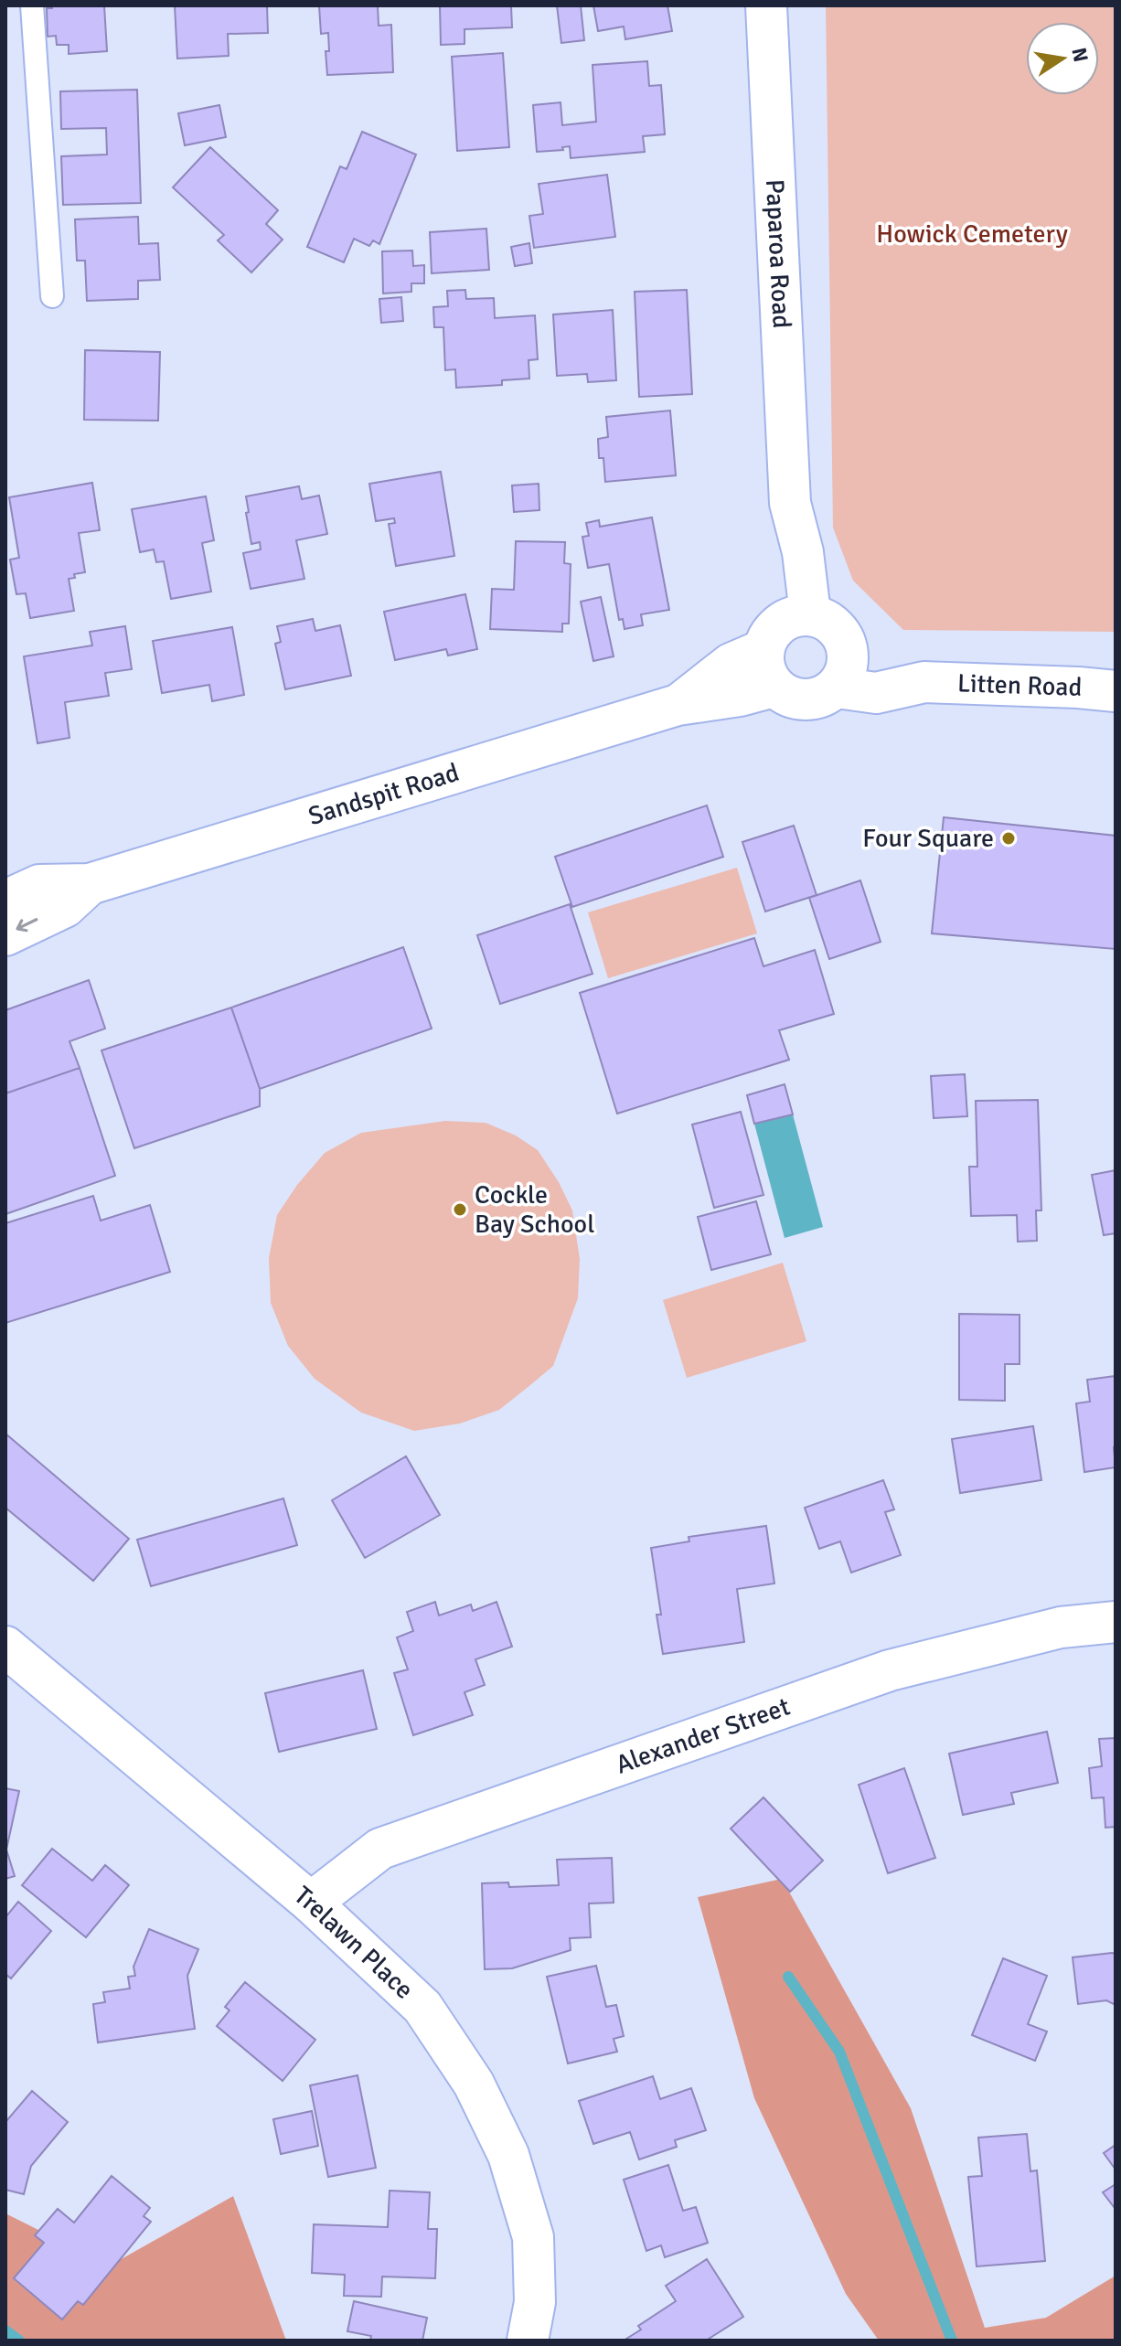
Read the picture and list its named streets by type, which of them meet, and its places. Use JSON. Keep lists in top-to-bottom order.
{
  "streets": {
    "street": [
      "Paparoa Road",
      "Litten Road",
      "Sandspit Road",
      "Alexander Street",
      "Trelawn Place"
    ]
  },
  "crossings": [
    ["Paparoa Road", "Sandspit Road"],
    ["Alexander Street", "Trelawn Place"]
  ],
  "parks": ["Howick Cemetery"],
  "places": ["Four Square", "Cockle Bay School"],
  "north": "right"
}
